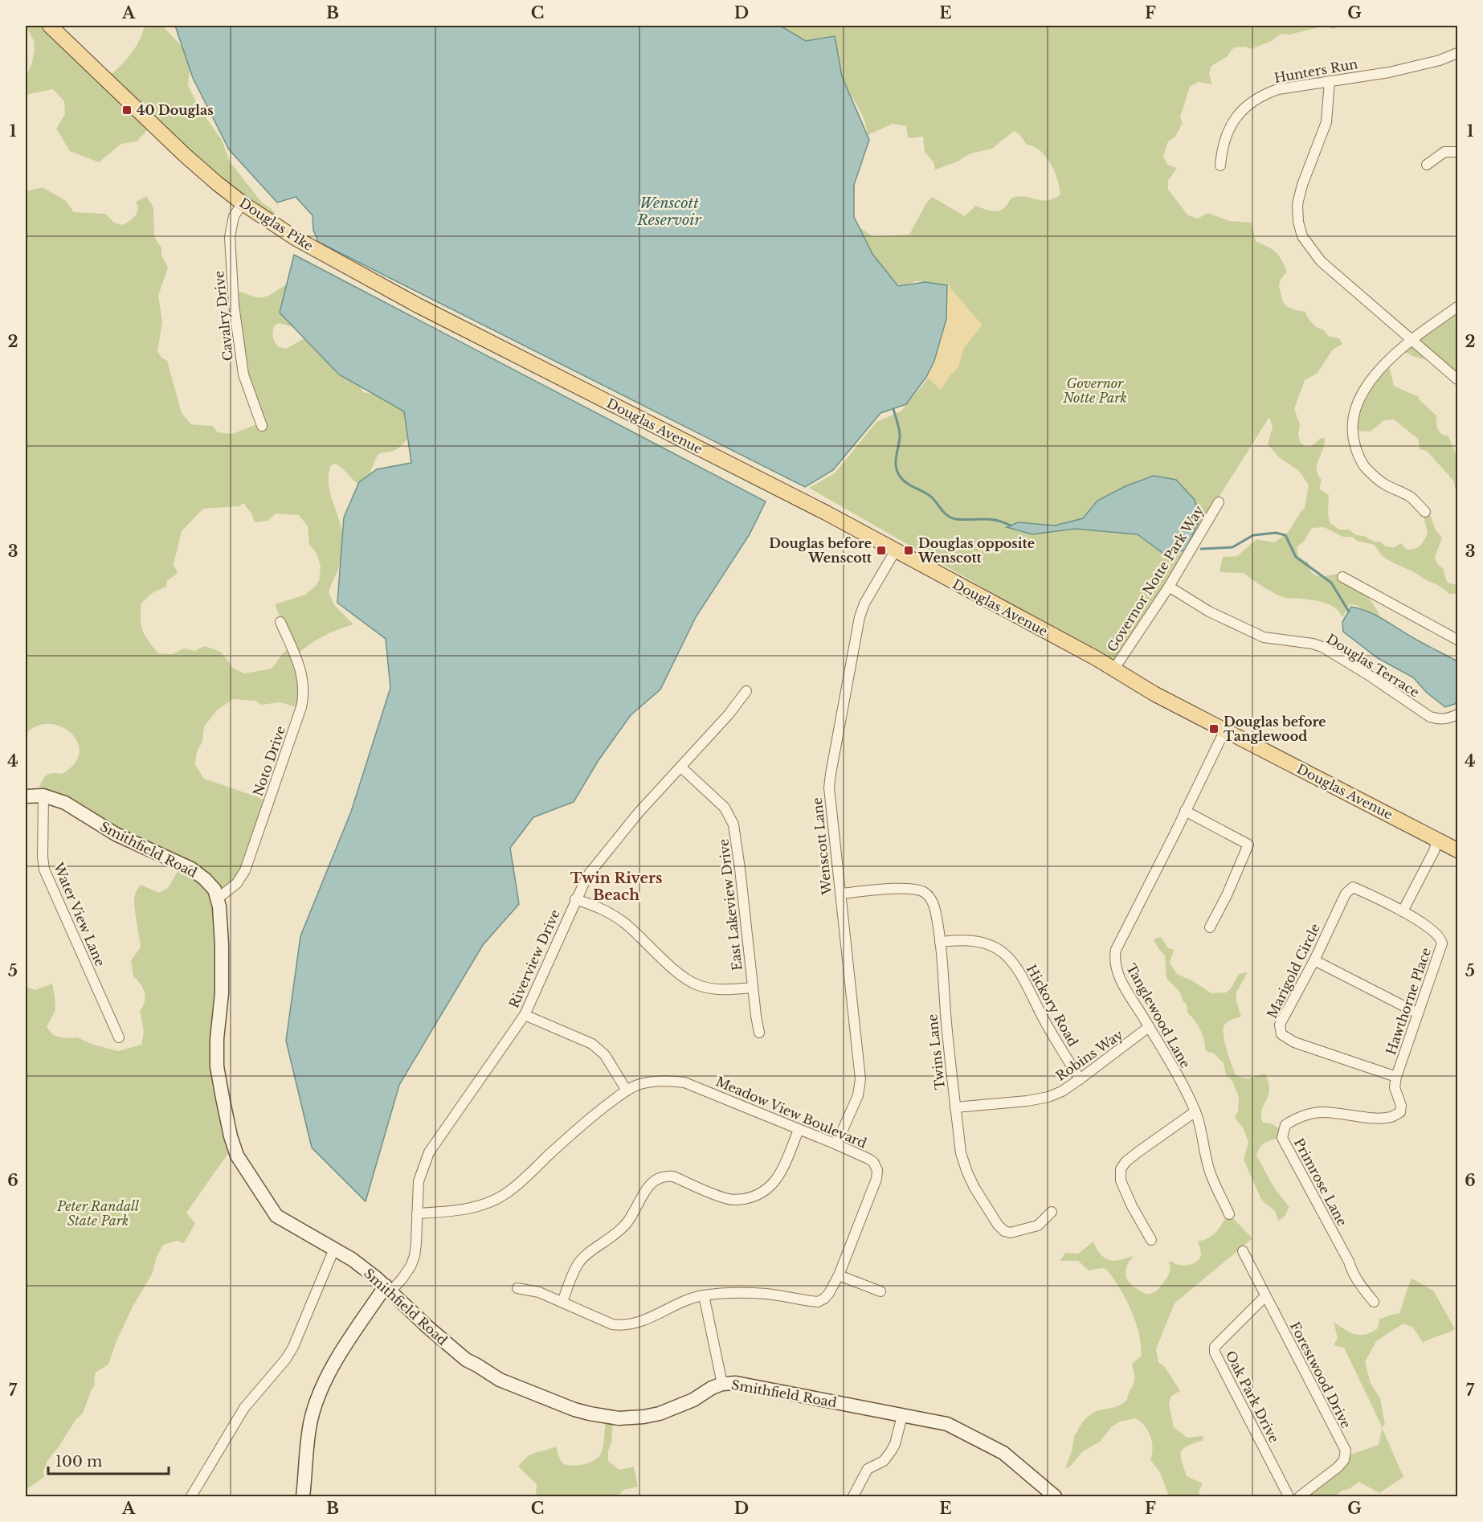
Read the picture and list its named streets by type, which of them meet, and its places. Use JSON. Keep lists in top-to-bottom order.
{
  "streets": {
    "main road": ["Douglas Pike", "Douglas Avenue"],
    "street": [
      "Hunters Run",
      "Cavalry Drive",
      "Governor Notte Park Way",
      "Douglas Terrace",
      "Noto Drive",
      "Wenscott Lane",
      "Smithfield Road",
      "East Lakeview Drive",
      "Water View Lane",
      "Riverview Drive",
      "Marigold Circle",
      "Hawthorne Place",
      "Hickory Road",
      "Tanglewood Lane",
      "Twins Lane",
      "Robins Way",
      "Meadow View Boulevard",
      "Primrose Lane",
      "Forestwood Drive",
      "Oak Park Drive"
    ]
  },
  "crossings": [
    ["Douglas Pike", "Cavalry Drive"],
    ["Douglas Pike", "Douglas Avenue"],
    ["Douglas Avenue", "Governor Notte Park Way"],
    ["Douglas Avenue", "Wenscott Lane"],
    ["Douglas Avenue", "Tanglewood Lane"],
    ["Governor Notte Park Way", "Douglas Terrace"],
    ["Noto Drive", "Smithfield Road"],
    ["Wenscott Lane", "Twins Lane"],
    ["Wenscott Lane", "Meadow View Boulevard"],
    ["Smithfield Road", "Water View Lane"],
    ["Smithfield Road", "Riverview Drive"],
    ["East Lakeview Drive", "Riverview Drive"],
    ["Riverview Drive", "Meadow View Boulevard"],
    ["Marigold Circle", "Hawthorne Place"],
    ["Hawthorne Place", "Primrose Lane"],
    ["Hickory Road", "Twins Lane"],
    ["Hickory Road", "Robins Way"],
    ["Tanglewood Lane", "Robins Way"],
    ["Twins Lane", "Robins Way"],
    ["Forestwood Drive", "Oak Park Drive"]
  ],
  "districts": ["Twin Rivers Beach"],
  "water": ["Wenscott Reservoir"],
  "parks": ["Governor Notte Park", "Peter Randall State Park"],
  "places": {
    "transit": [
      "40 Douglas",
      "Douglas before Wenscott",
      "Douglas opposite Wenscott",
      "Douglas before Tanglewood"
    ]
  },
  "scale_bar": "100 m",
  "grid": {
    "columns": [
      "A",
      "B",
      "C",
      "D",
      "E",
      "F",
      "G"
    ],
    "rows": [
      "1",
      "2",
      "3",
      "4",
      "5",
      "6",
      "7"
    ]
  }
}
